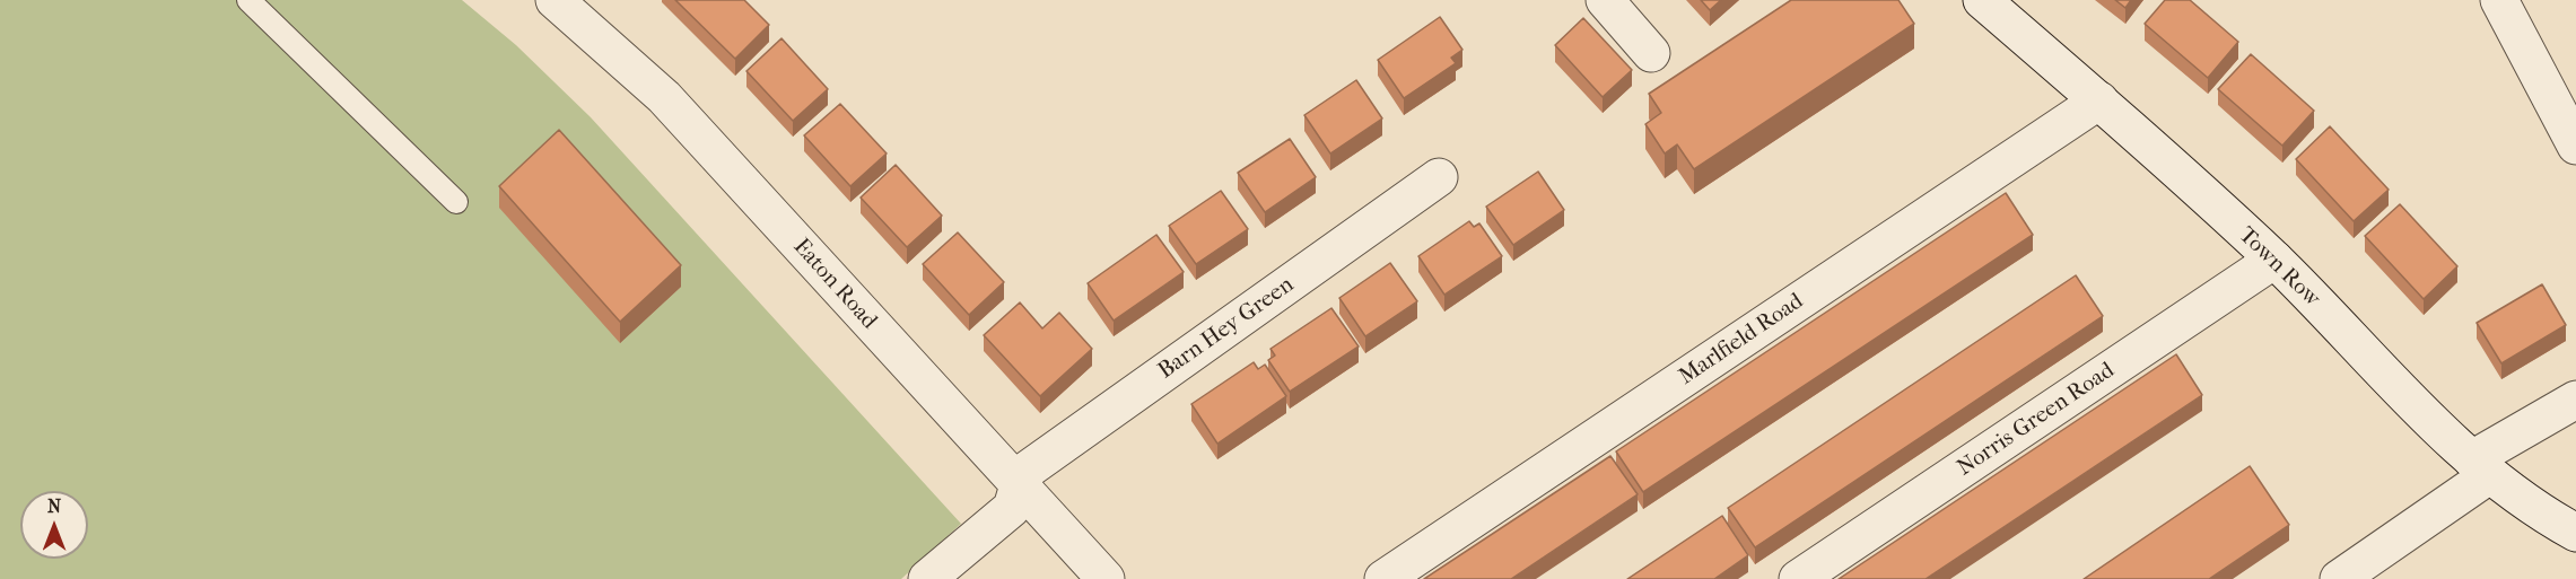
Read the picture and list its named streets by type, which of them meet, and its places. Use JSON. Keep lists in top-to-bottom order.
{
  "streets": {
    "street": [
      "Town Row",
      "Eaton Road",
      "Barn Hey Green",
      "Marlfield Road",
      "Norris Green Road"
    ]
  },
  "crossings": [
    ["Town Row", "Marlfield Road"],
    ["Town Row", "Norris Green Road"],
    ["Eaton Road", "Barn Hey Green"]
  ],
  "north": "top"
}
